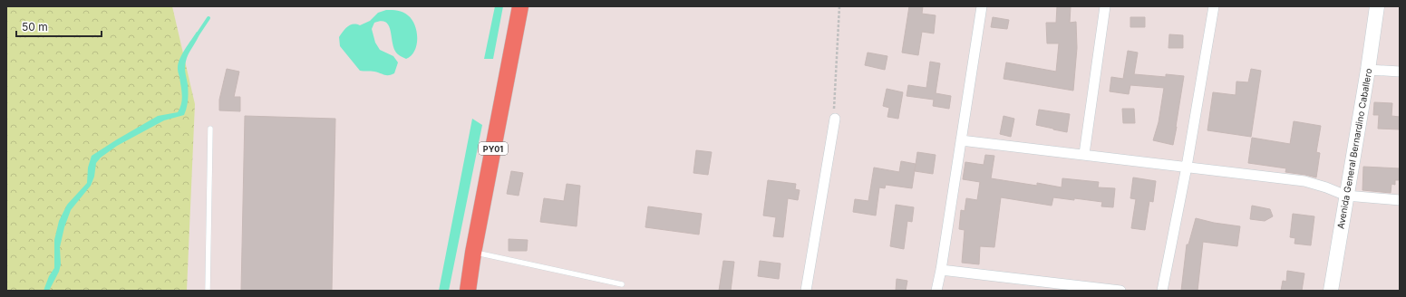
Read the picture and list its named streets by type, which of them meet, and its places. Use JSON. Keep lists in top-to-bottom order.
{
  "streets": {
    "highway": ["PY01"],
    "main road": ["Avenida General Bernardino Caballero"]
  },
  "scale_bar": "50 m"
}
